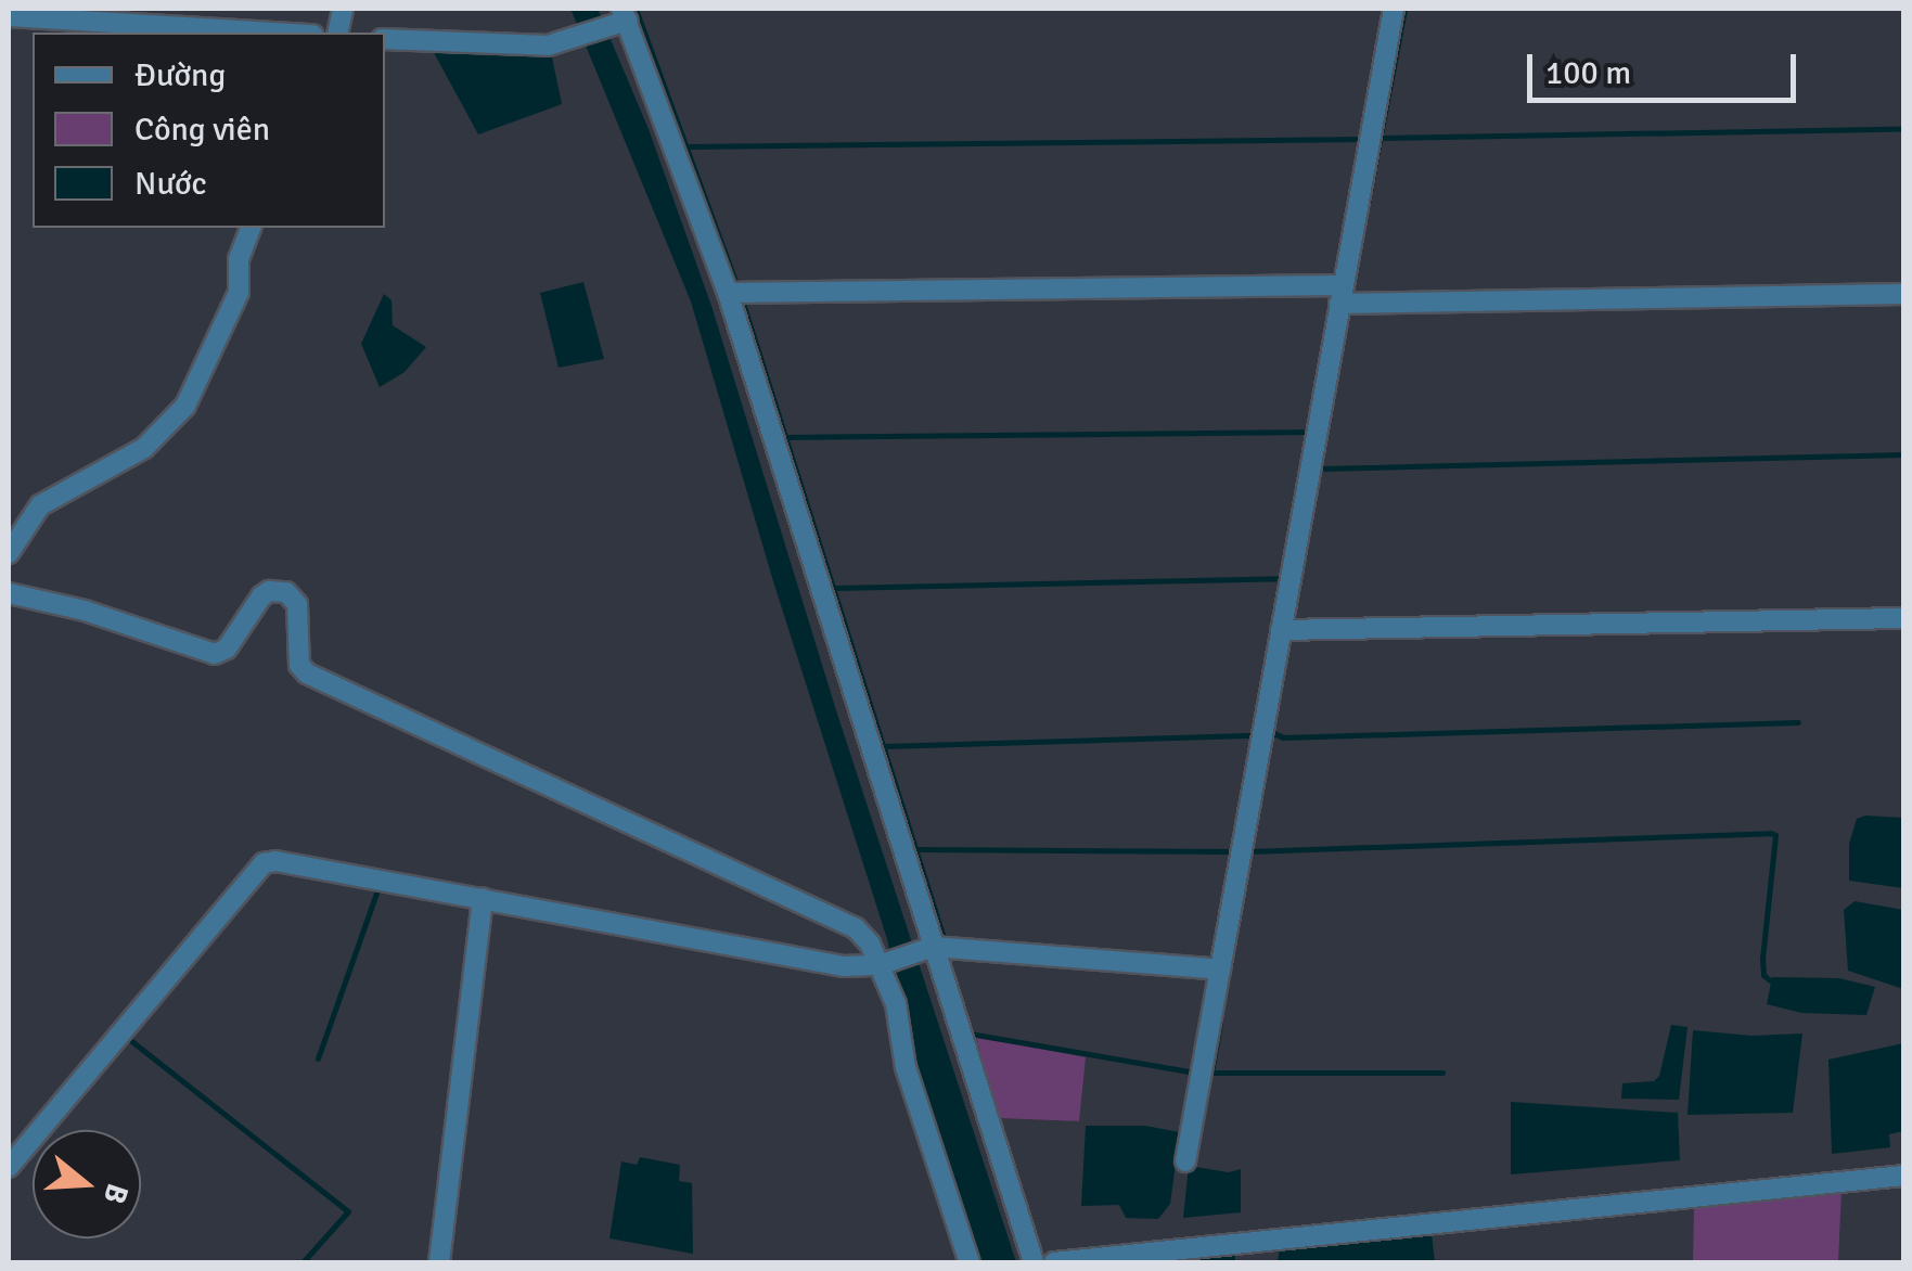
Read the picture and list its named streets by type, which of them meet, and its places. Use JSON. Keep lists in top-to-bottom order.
{
  "legend": ["Đường", "Công viên", "Nước"],
  "scale_bar": "100 m",
  "north": "right"
}
